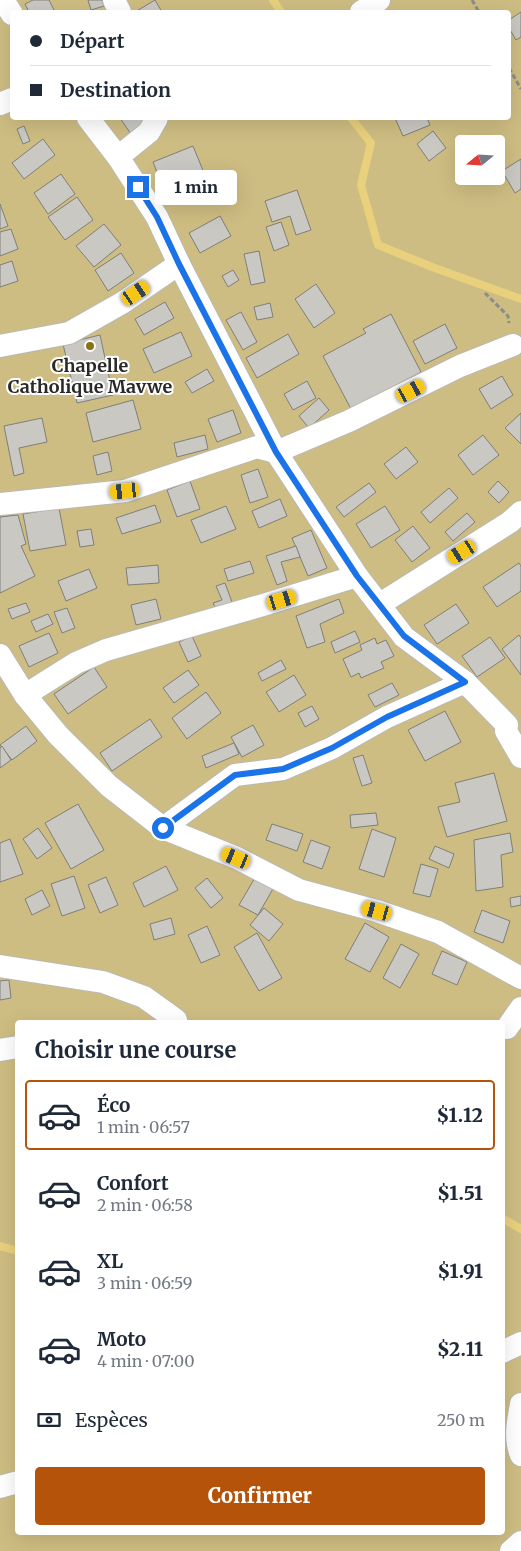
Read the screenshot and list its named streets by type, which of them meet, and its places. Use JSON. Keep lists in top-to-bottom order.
{
  "places": ["Chapelle Catholique Mavwe"],
  "north": "left",
  "page": {
    "banner": ["Départ", "Destination"],
    "bubble": "1 min",
    "heading": "Choisir une course",
    "list": [
      {
        "name": "Éco",
        "note": "1 min · 06:57",
        "value": "$1.12"
      },
      {
        "name": "Confort",
        "note": "2 min · 06:58",
        "value": "$1.51"
      },
      {
        "name": "XL",
        "note": "3 min · 06:59",
        "value": "$1.91"
      },
      {
        "name": "Moto",
        "note": "4 min · 07:00",
        "value": "$2.11"
      }
    ],
    "pay": ["Espèces", "250 m"],
    "buttons": "Confirmer"
  }
}
